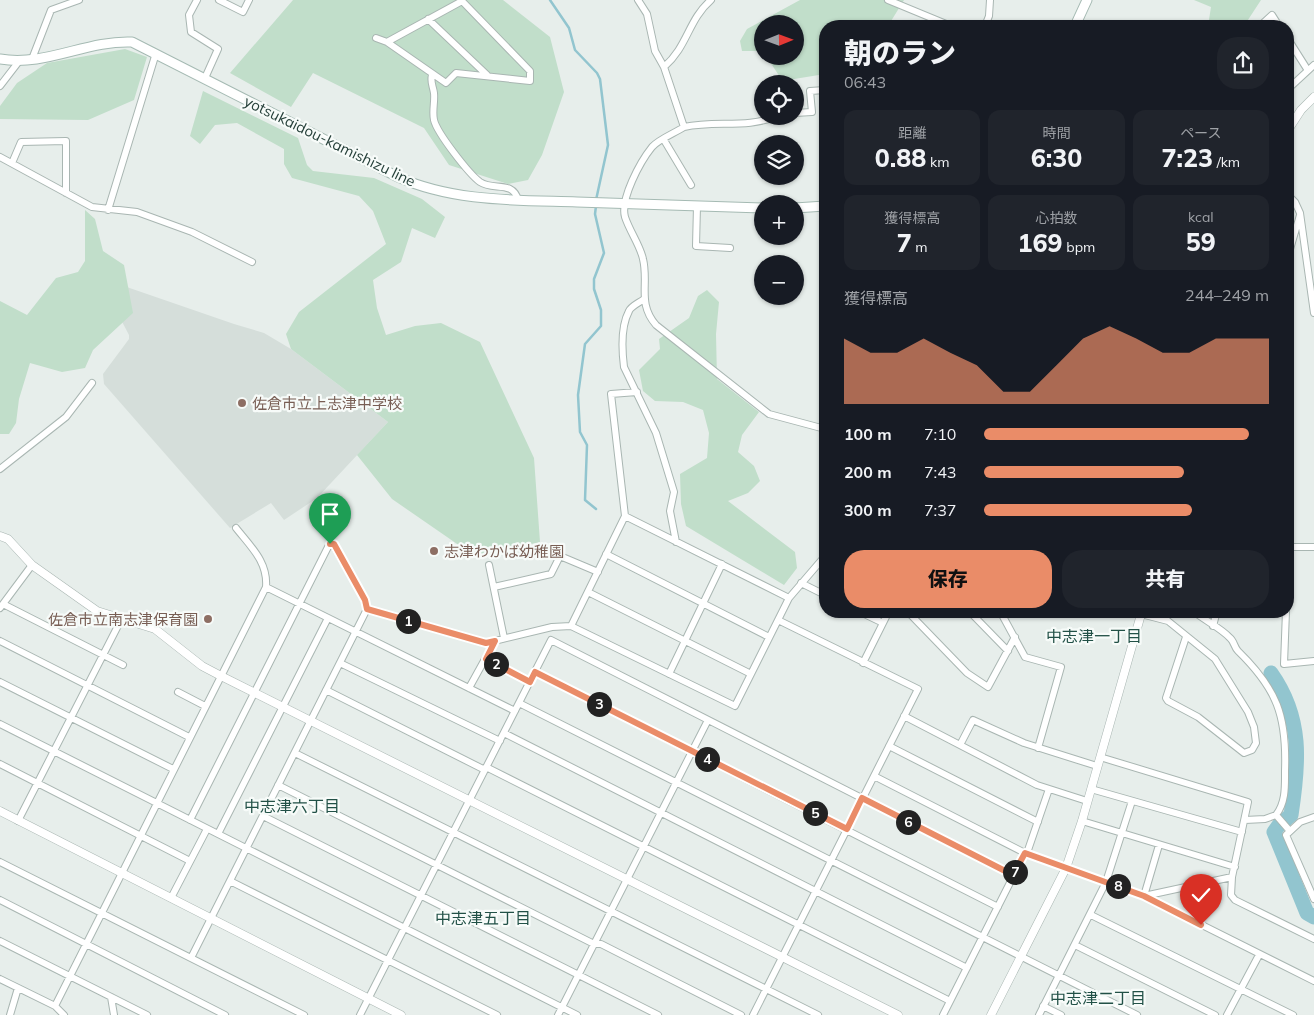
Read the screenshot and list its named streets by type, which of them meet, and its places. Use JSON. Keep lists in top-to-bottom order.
{
  "streets": {
    "main road": ["yotsukaidou-kamishizu line"]
  },
  "districts": [
    "中志津一丁目",
    "中志津六丁目",
    "中志津五丁目",
    "中志津二丁目"
  ],
  "places": ["佐倉市立上志津中学校", "志津わかば幼稚園", "佐倉市立南志津保育園"],
  "north": "right",
  "page": {
    "map_buttons": ["+", "−"],
    "heading": ["朝のラン", "06:43"],
    "stats": [
      ["距離", "0.88 km"],
      ["時間", "6:30"],
      ["ペース", "7:23 /km"],
      ["獲得標高", "7 m"],
      ["心拍数", "169 bpm"],
      ["kcal", "59"]
    ],
    "chart": ["獲得標高", "244–249 m"],
    "list": [
      {
        "name": "100 m",
        "note": "7:10"
      },
      {
        "name": "200 m",
        "note": "7:43"
      },
      {
        "name": "300 m",
        "note": "7:37"
      }
    ],
    "buttons": ["保存", "共有"],
    "pins": [
      "1",
      "2",
      "3",
      "4",
      "5",
      "6",
      "7",
      "8"
    ]
  }
}
